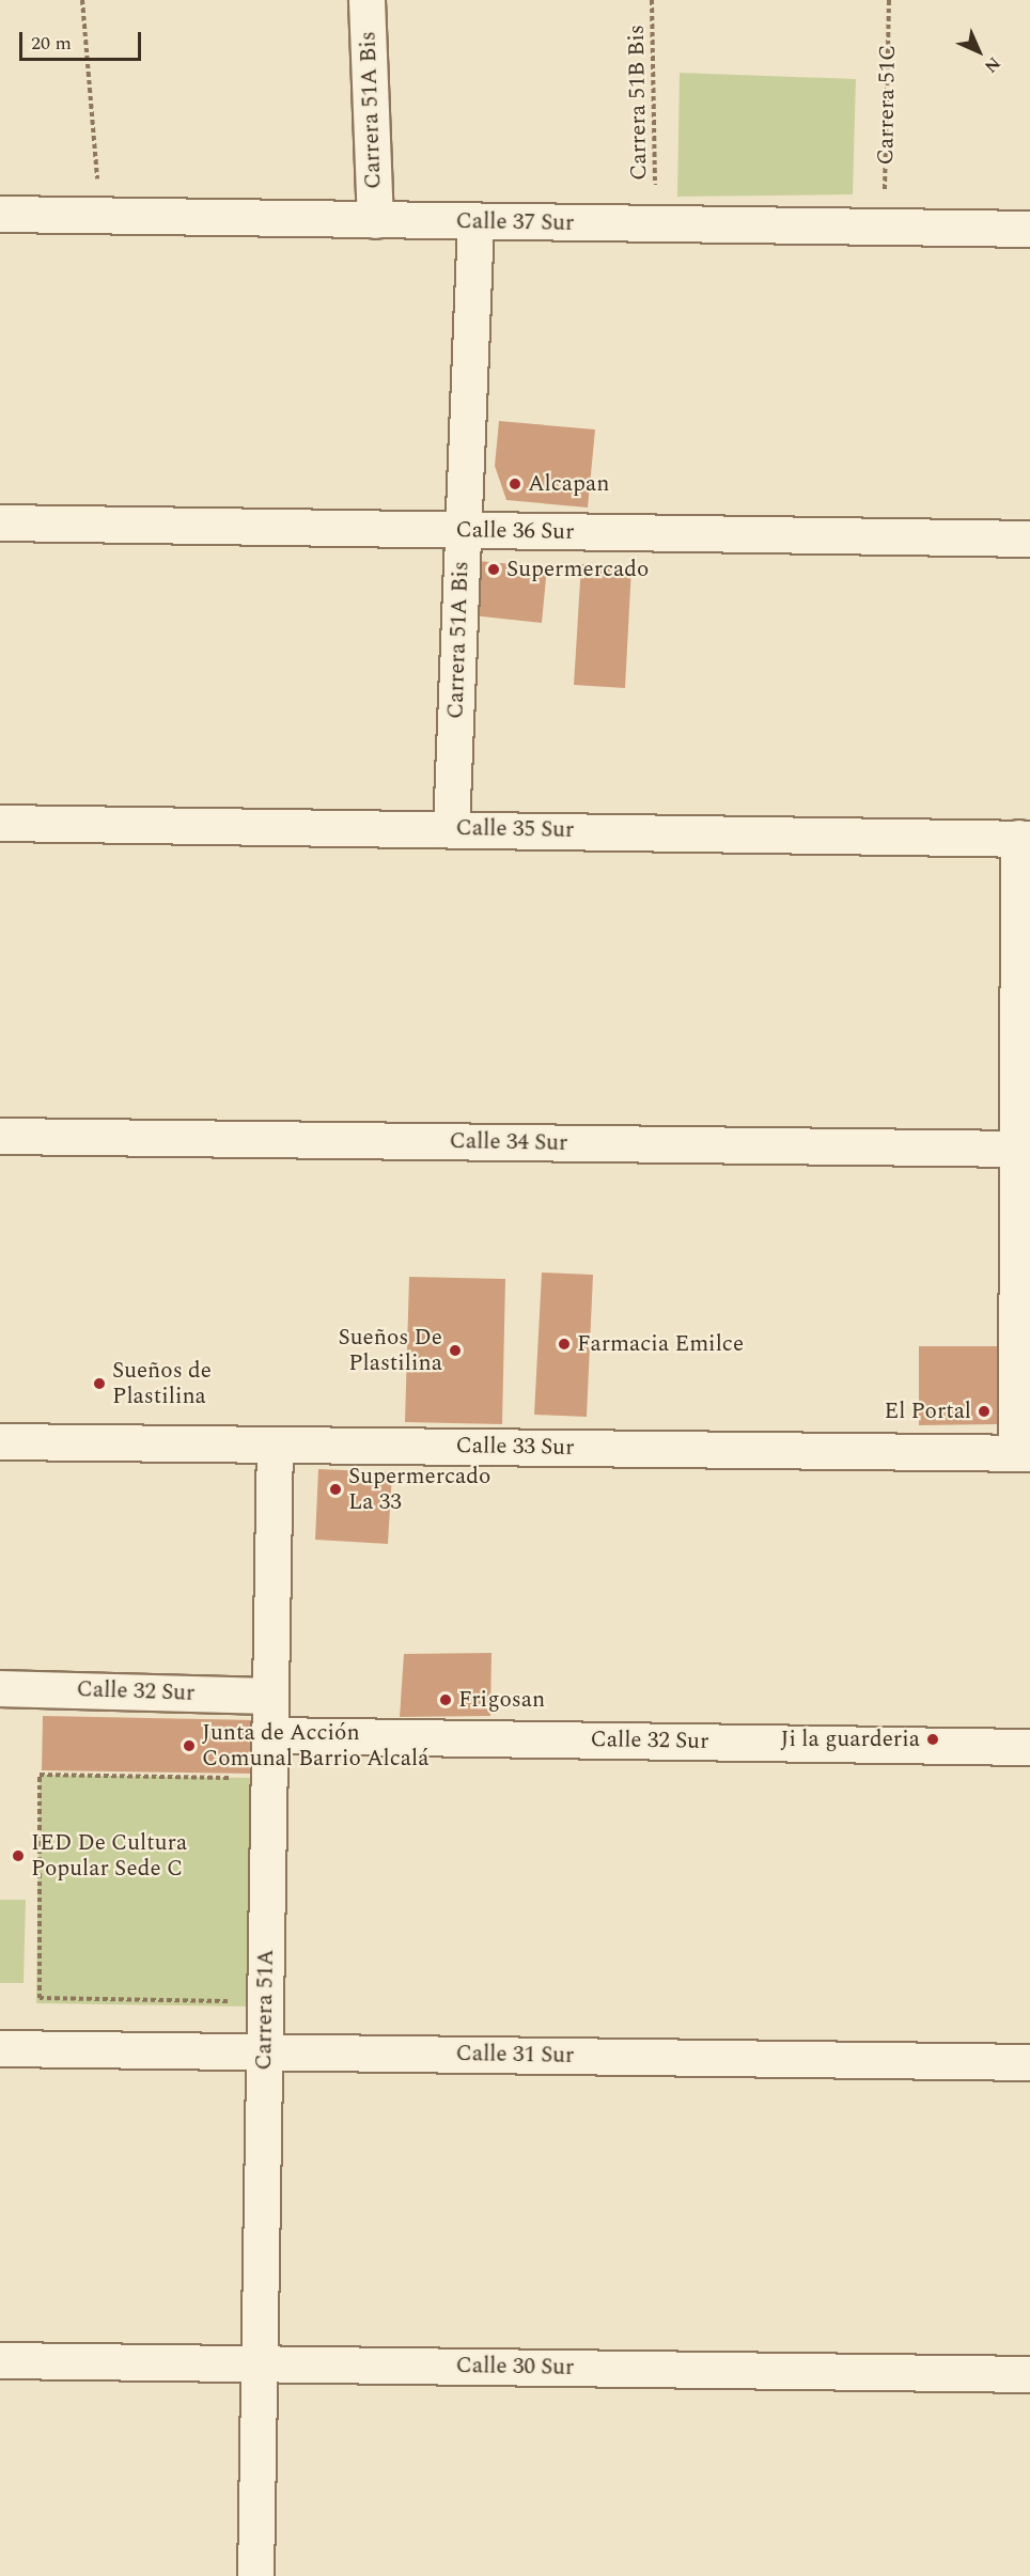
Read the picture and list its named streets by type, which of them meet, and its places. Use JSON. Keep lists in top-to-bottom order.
{
  "streets": {
    "street": [
      "Carrera 51A Bis",
      "Calle 37 Sur",
      "Calle 36 Sur",
      "Calle 35 Sur",
      "Calle 34 Sur",
      "Calle 33 Sur",
      "Calle 32 Sur",
      "Carrera 51A",
      "Calle 31 Sur",
      "Calle 30 Sur"
    ],
    "path": ["Carrera 51B Bis", "Carrera 51C"]
  },
  "crossings": [
    ["Carrera 51A Bis", "Calle 37 Sur"],
    ["Carrera 51A Bis", "Calle 36 Sur"],
    ["Carrera 51A Bis", "Calle 35 Sur"],
    ["Calle 33 Sur", "Carrera 51A"],
    ["Calle 32 Sur", "Carrera 51A"],
    ["Carrera 51A", "Calle 31 Sur"],
    ["Carrera 51A", "Calle 30 Sur"]
  ],
  "places": [
    "Alcapan",
    "Supermercado",
    "Farmacia Emilce",
    "Sueños De Plastilina",
    "Sueños de Plastilina",
    "El Portal",
    "Supermercado La 33",
    "Frigosan",
    "Ji la guarderia",
    "Junta de Acción Comunal Barrio Alcalá",
    "IED De Cultura Popular Sede C"
  ],
  "scale_bar": "20 m",
  "north": "bottom right"
}
